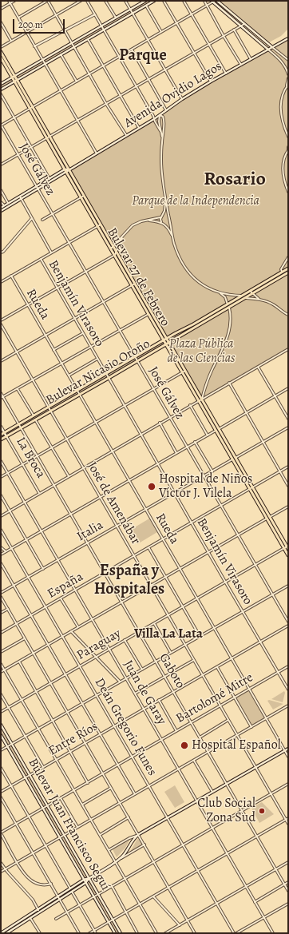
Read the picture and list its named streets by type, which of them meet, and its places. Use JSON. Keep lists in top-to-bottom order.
{
  "streets": {
    "main road": [
      "Avenida Ovidio Lagos",
      "Bulevar 27 de Febrero",
      "Bulevar Nicasio Oroño",
      "La Broca",
      "Bulevar Juan Francisco Seguí"
    ],
    "street": [
      "José Gálvez",
      "Benjamín Virasoro",
      "Rueda",
      "José de Amenábar",
      "Italia",
      "España",
      "Paraguay",
      "Gaboto",
      "Juan de Garay",
      "Bartolomé Mitre",
      "Deán Gregorio Funes",
      "Entre Ríos"
    ]
  },
  "crossings": [
    ["Avenida Ovidio Lagos", "Bulevar 27 de Febrero"],
    ["José Gálvez", "Bulevar Nicasio Oroño"],
    ["José Gálvez", "Italia"],
    ["José Gálvez", "España"],
    ["José Gálvez", "Paraguay"],
    ["Bulevar 27 de Febrero", "Bulevar Nicasio Oroño"],
    ["Bulevar 27 de Febrero", "Italia"],
    ["Bulevar 27 de Febrero", "España"],
    ["Bulevar 27 de Febrero", "Paraguay"],
    ["Benjamín Virasoro", "Bulevar Nicasio Oroño"],
    ["Benjamín Virasoro", "Italia"],
    ["Benjamín Virasoro", "España"],
    ["Benjamín Virasoro", "Paraguay"],
    ["Benjamín Virasoro", "Bartolomé Mitre"],
    ["Benjamín Virasoro", "Entre Ríos"],
    ["Rueda", "Bulevar Nicasio Oroño"],
    ["Rueda", "Italia"],
    ["Rueda", "España"],
    ["Rueda", "Paraguay"],
    ["Rueda", "Bartolomé Mitre"],
    ["Rueda", "Entre Ríos"],
    ["Bulevar Nicasio Oroño", "La Broca"],
    ["Bulevar Nicasio Oroño", "José de Amenábar"],
    ["Bulevar Nicasio Oroño", "Gaboto"],
    ["José de Amenábar", "Italia"],
    ["José de Amenábar", "España"],
    ["José de Amenábar", "Paraguay"],
    ["José de Amenábar", "Bartolomé Mitre"],
    ["José de Amenábar", "Entre Ríos"],
    ["Italia", "Gaboto"],
    ["Italia", "Juan de Garay"],
    ["Italia", "Deán Gregorio Funes"],
    ["España", "Gaboto"],
    ["España", "Juan de Garay"],
    ["España", "Deán Gregorio Funes"],
    ["Paraguay", "Gaboto"],
    ["Paraguay", "Juan de Garay"],
    ["Paraguay", "Deán Gregorio Funes"],
    ["Gaboto", "Bartolomé Mitre"],
    ["Gaboto", "Entre Ríos"],
    ["Juan de Garay", "Bartolomé Mitre"],
    ["Juan de Garay", "Entre Ríos"],
    ["Bartolomé Mitre", "Deán Gregorio Funes"],
    ["Bartolomé Mitre", "Bulevar Juan Francisco Seguí"],
    ["Deán Gregorio Funes", "Entre Ríos"],
    ["Entre Ríos", "Bulevar Juan Francisco Seguí"]
  ],
  "districts": [
    "Parque",
    "Rosario",
    "España y Hospitales",
    "Villa La Lata"
  ],
  "parks": ["Parque de la Independencia", "Plaza Pública de las Ciencias"],
  "places": ["Hospital de Niños Víctor J. Vilela", "Hospital Español", "Club Social Zona Sud"],
  "scale_bar": "200 m"
}
